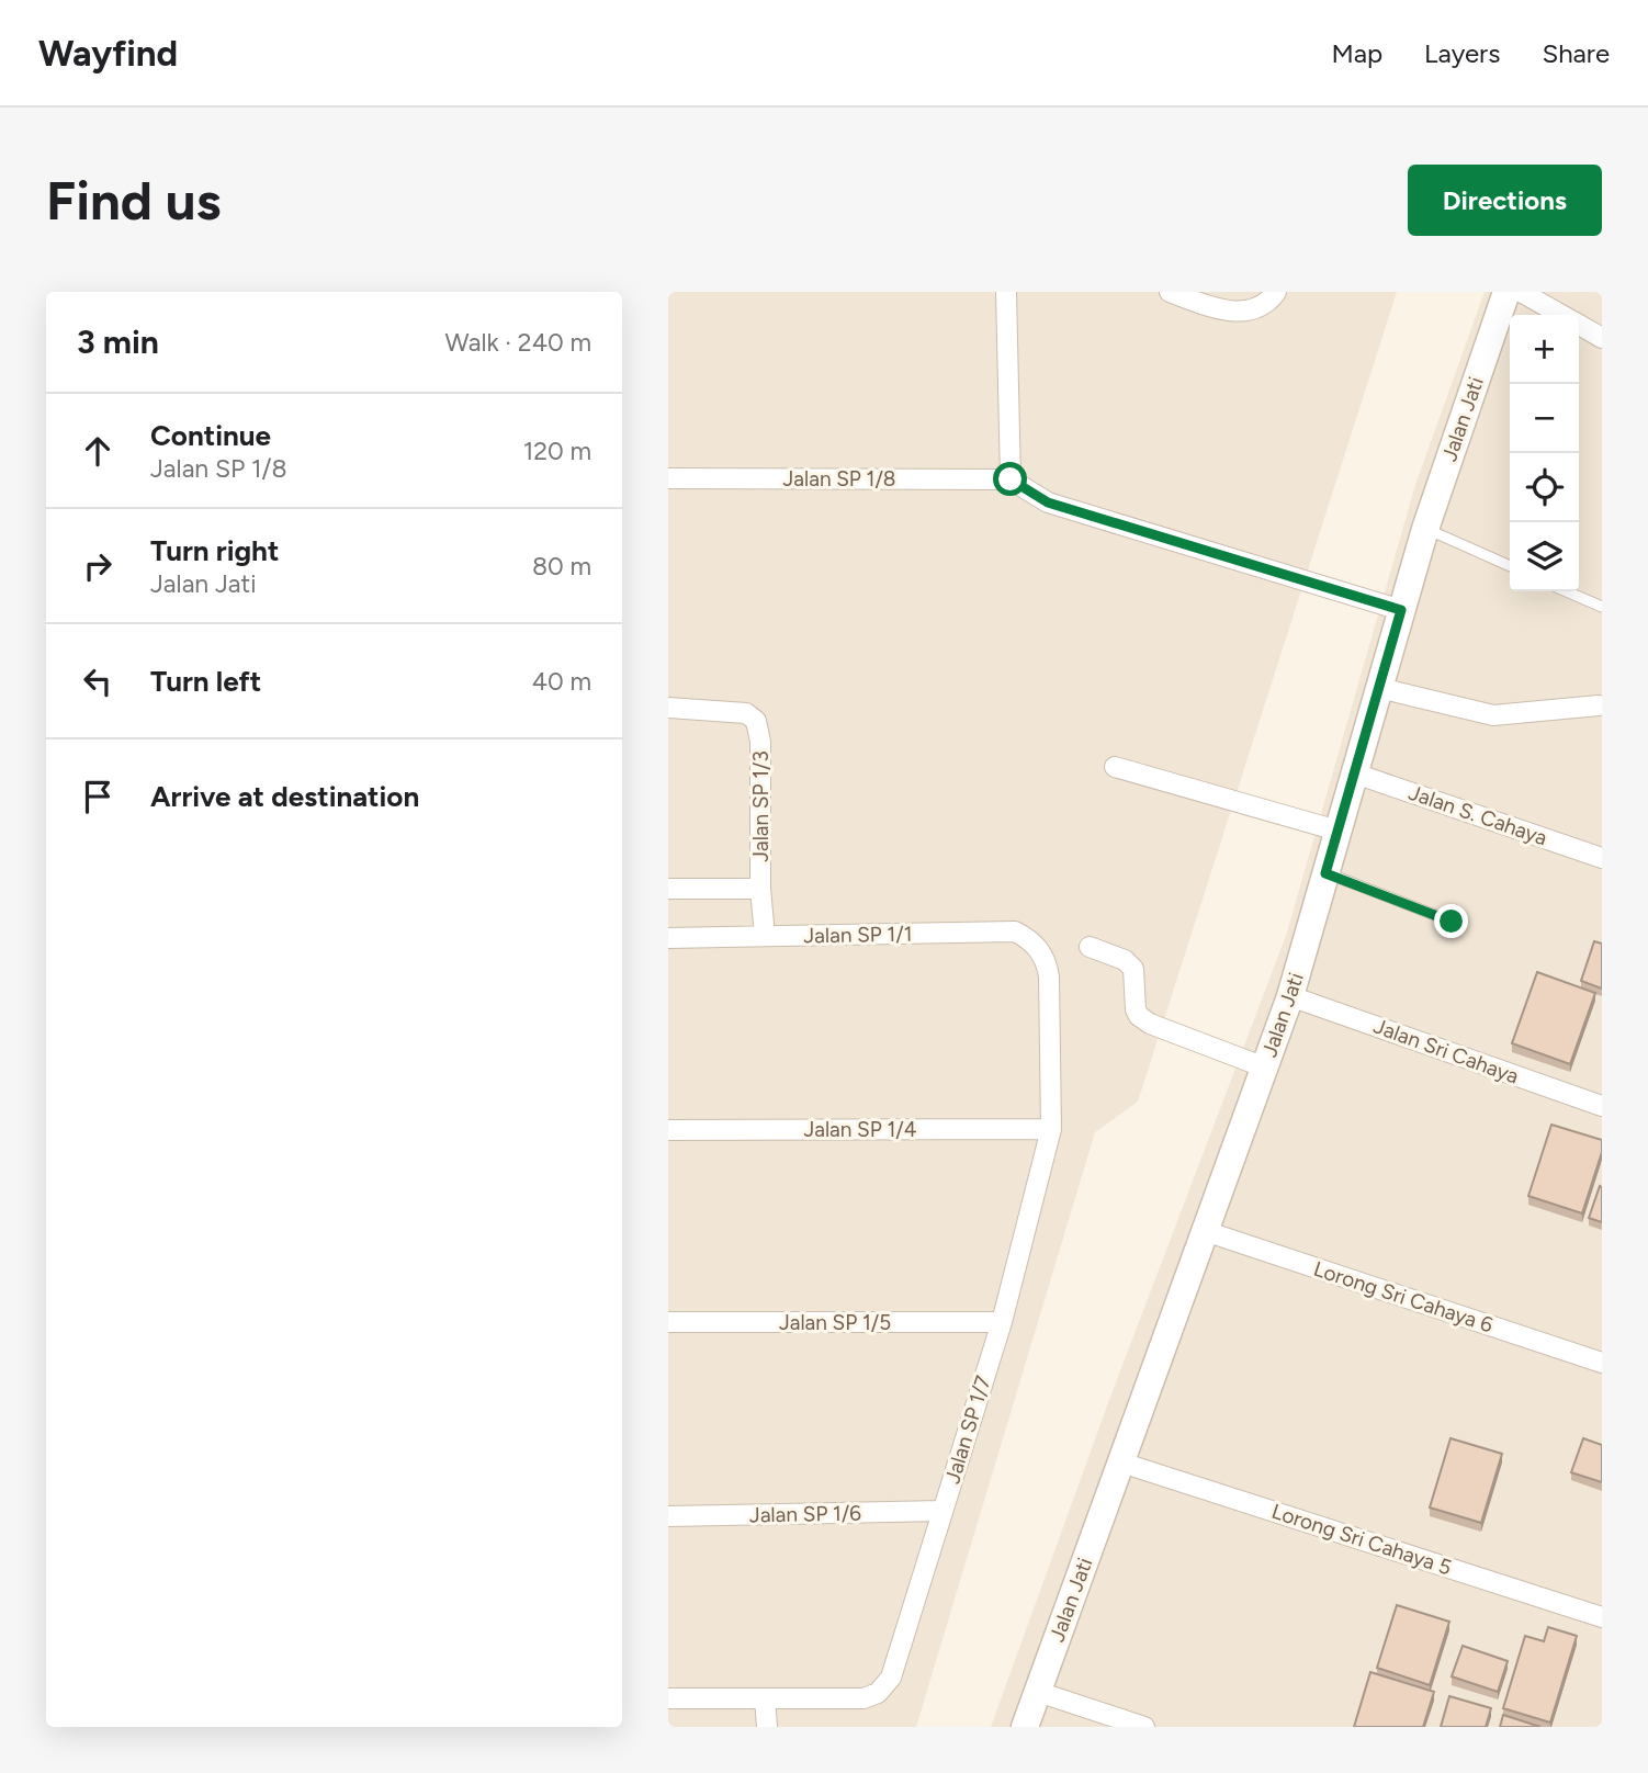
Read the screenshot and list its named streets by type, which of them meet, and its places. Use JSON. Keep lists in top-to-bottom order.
{
  "streets": {
    "street": [
      "Jalan Jati",
      "Jalan SP 1/8",
      "Jalan SP 1/3",
      "Jalan S. Cahaya",
      "Jalan SP 1/1",
      "Jalan Sri Cahaya",
      "Jalan SP 1/4",
      "Lorong Sri Cahaya 6",
      "Jalan SP 1/5",
      "Jalan SP 1/7",
      "Jalan SP 1/6",
      "Lorong Sri Cahaya 5"
    ]
  },
  "crossings": [
    ["Jalan Jati", "Jalan S. Cahaya"],
    ["Jalan Jati", "Jalan Sri Cahaya"],
    ["Jalan Jati", "Lorong Sri Cahaya 6"],
    ["Jalan Jati", "Lorong Sri Cahaya 5"],
    ["Jalan SP 1/3", "Jalan SP 1/1"],
    ["Jalan SP 1/1", "Jalan SP 1/7"],
    ["Jalan SP 1/4", "Jalan SP 1/7"],
    ["Jalan SP 1/5", "Jalan SP 1/7"],
    ["Jalan SP 1/7", "Jalan SP 1/6"]
  ],
  "page": {
    "header": "Wayfind",
    "nav": ["Map", "Layers", "Share"],
    "buttons": "Directions",
    "title": "Find us",
    "heading": ["3 min", "Walk · 240 m"],
    "map_buttons": ["+", "−"],
    "list": [
      ["Continue", "Jalan SP 1/8", "120 m"],
      ["Turn right", "Jalan Jati", "80 m"],
      ["Turn left", "40 m"],
      "Arrive at destination"
    ]
  }
}
